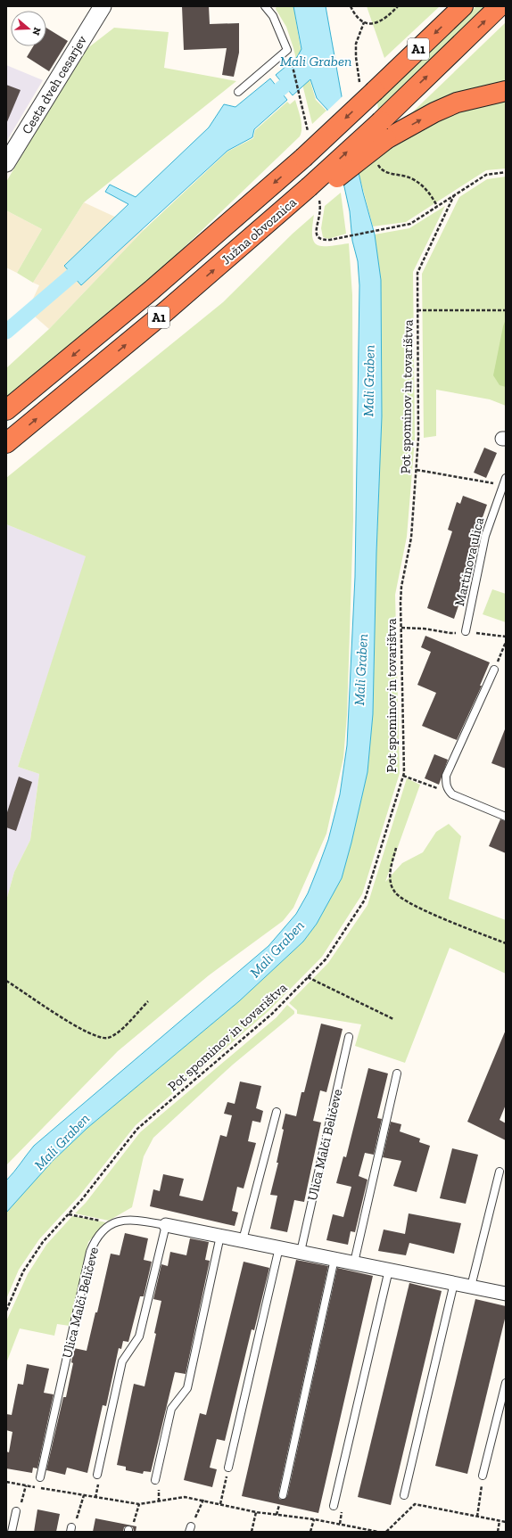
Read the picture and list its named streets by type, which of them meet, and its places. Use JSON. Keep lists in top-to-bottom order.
{
  "streets": {
    "highway": ["A1", "Južna obvoznica"],
    "street": ["Cesta dveh cesarjev"],
    "lane": ["Martinova ulica", "Ulica Malči Beličeve"],
    "path": ["Pot spominov in tovarištva"]
  },
  "water": ["Mali Graben"],
  "north": "right"
}
